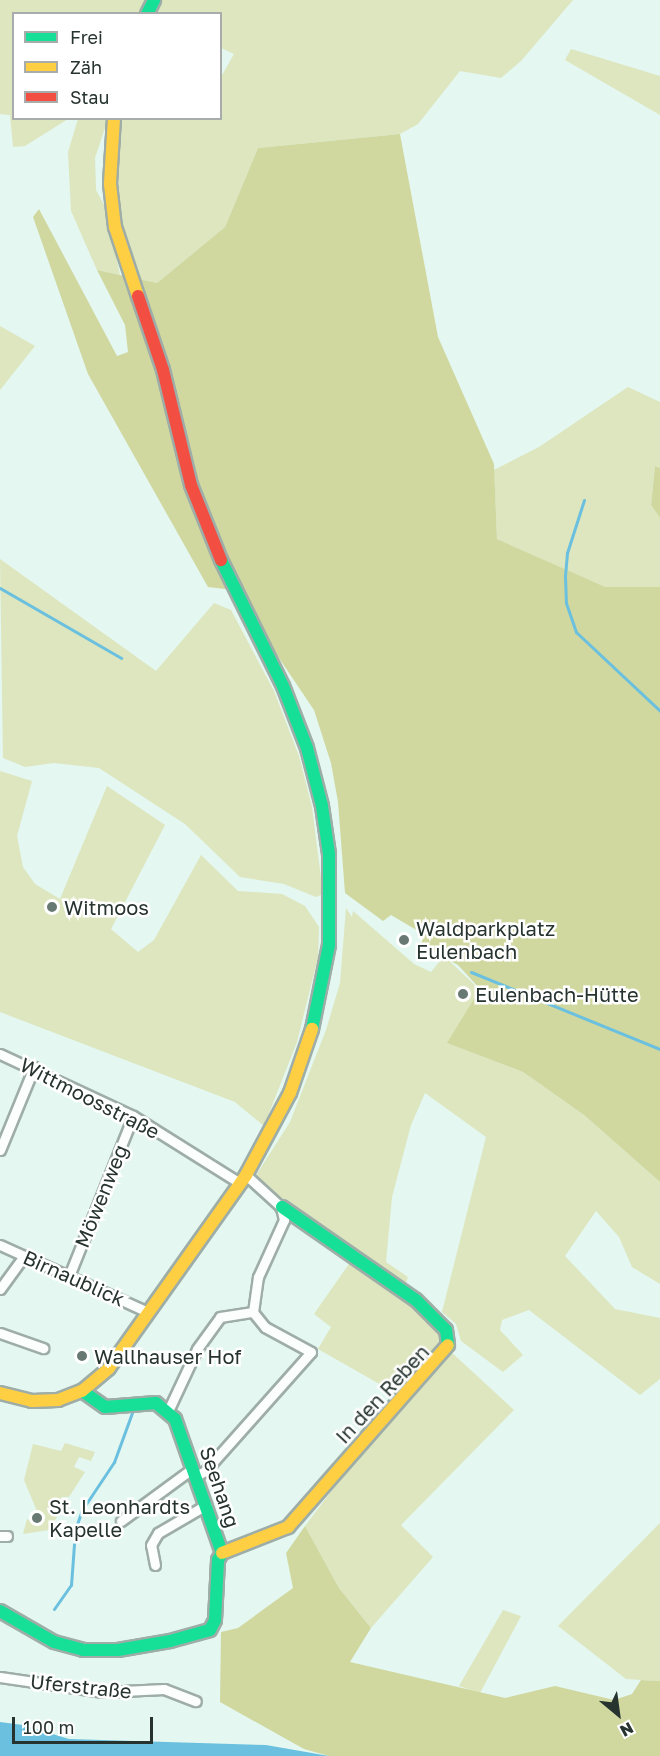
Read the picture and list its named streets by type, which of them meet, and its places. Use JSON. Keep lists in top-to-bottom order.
{
  "streets": {
    "main road": ["In den Reben", "Seehang"],
    "street": [
      "Wittmoosstraße",
      "Möwenweg",
      "Birnaublick",
      "Uferstraße"
    ]
  },
  "crossings": [
    ["Wittmoosstraße", "Möwenweg"],
    ["Wittmoosstraße", "In den Reben"],
    ["Möwenweg", "Birnaublick"],
    ["In den Reben", "Seehang"]
  ],
  "places": [
    "Witmoos",
    "Waldparkplatz Eulenbach",
    "Eulenbach-Hütte",
    "Wallhauser Hof",
    "St. Leonhardts Kapelle"
  ],
  "legend": ["Frei", "Zäh", "Stau"],
  "scale_bar": "100 m",
  "north": "bottom right"
}
